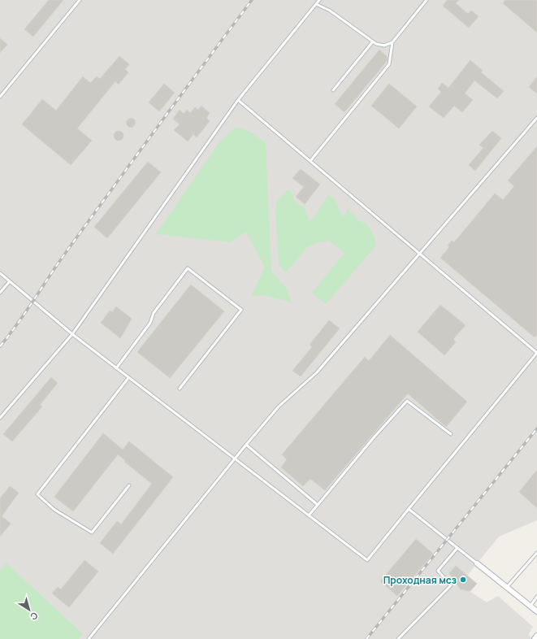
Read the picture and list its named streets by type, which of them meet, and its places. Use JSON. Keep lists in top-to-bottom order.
{
  "places": ["Проходная мсз"],
  "north": "bottom right"
}
